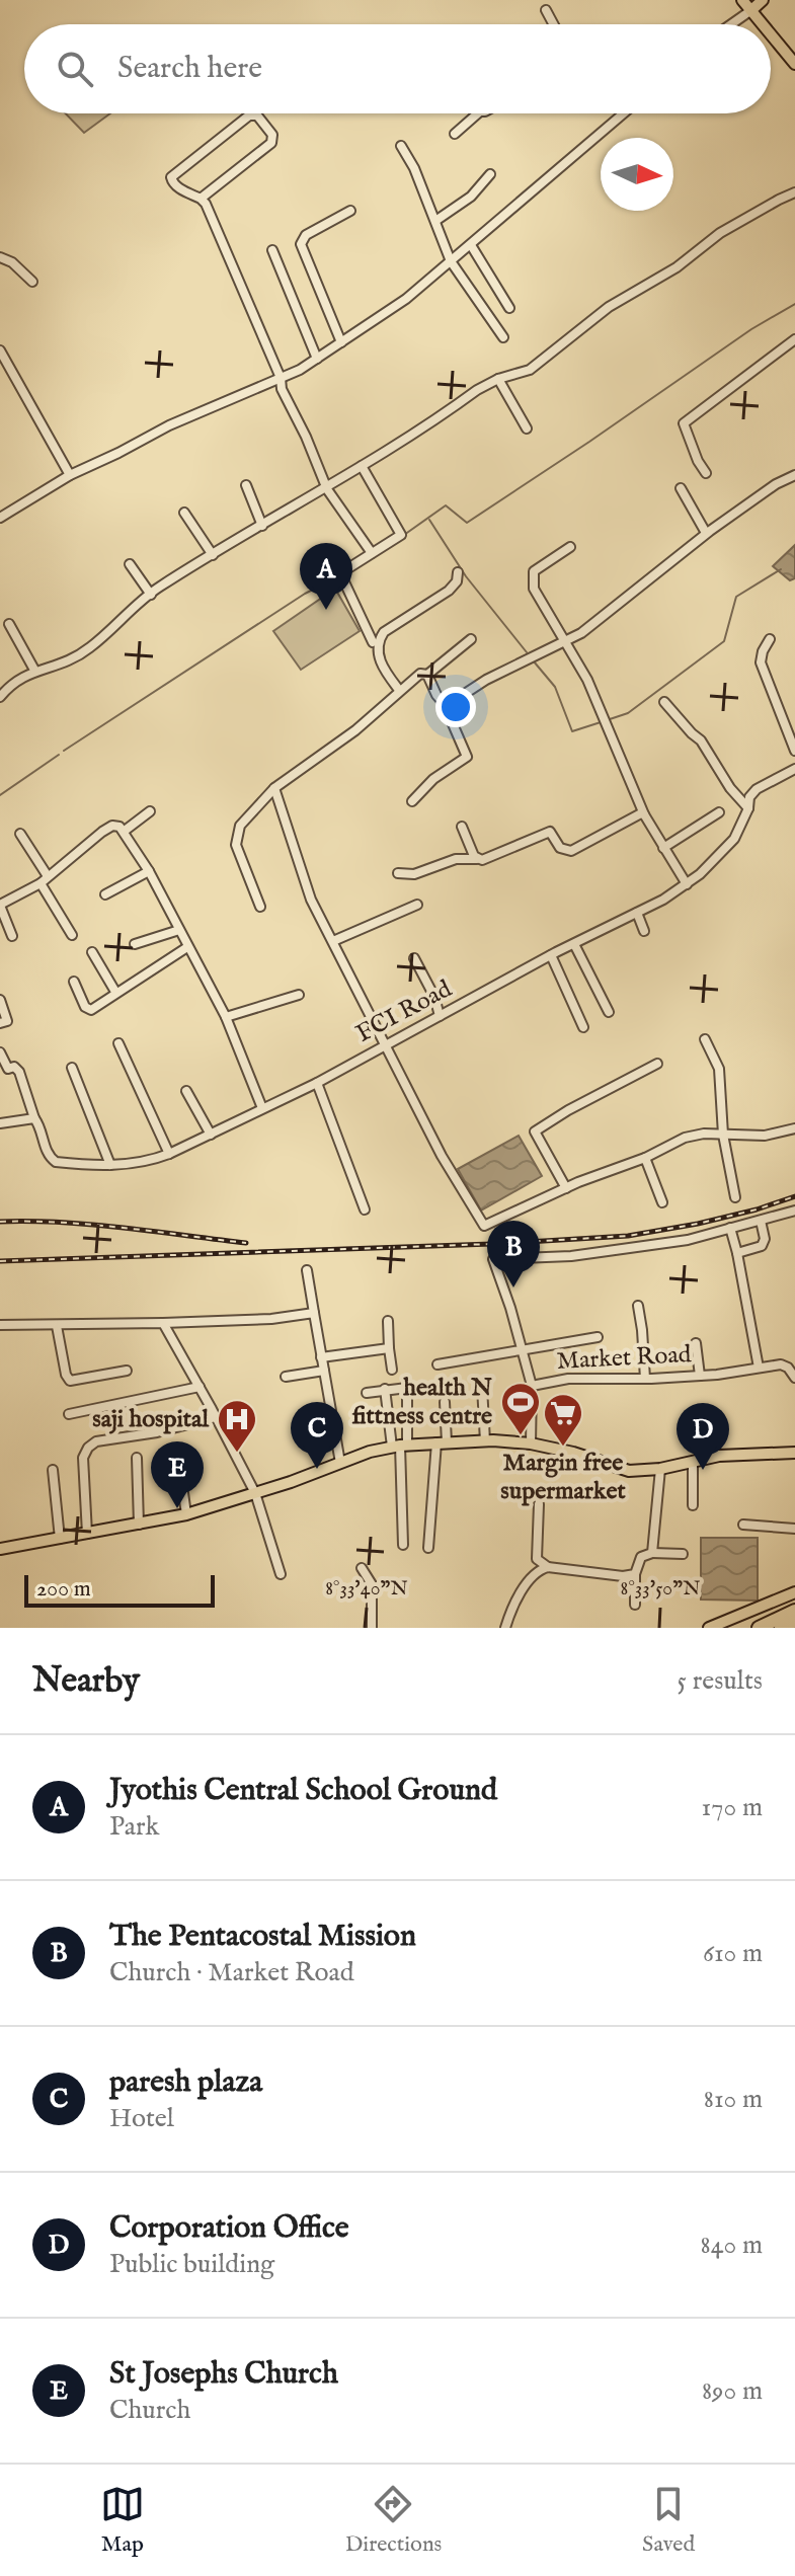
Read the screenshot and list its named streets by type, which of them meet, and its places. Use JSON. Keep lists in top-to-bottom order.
{
  "streets": {
    "street": ["FCI Road", "Market Road"]
  },
  "places": {
    "sports": ["health N fittness centre"],
    "supermarket": ["Margin free supermarket"],
    "hospital": ["saji hospital"]
  },
  "scale_bar": "200 m",
  "north": "right",
  "page": {
    "search": "Search here",
    "pins": [
      "A",
      "B",
      "C",
      "D",
      "E"
    ],
    "scale": "200 m",
    "heading": ["Nearby", "5 results"],
    "list": [
      {
        "mark": "A",
        "name": "Jyothis Central School Ground",
        "note": "Park",
        "value": "170 m"
      },
      {
        "mark": "B",
        "name": "The Pentacostal Mission",
        "note": "Church · Market Road",
        "value": "610 m"
      },
      {
        "mark": "C",
        "name": "paresh plaza",
        "note": "Hotel",
        "value": "810 m"
      },
      {
        "mark": "D",
        "name": "Corporation Office",
        "note": "Public building",
        "value": "840 m"
      },
      {
        "mark": "E",
        "name": "St Josephs Church",
        "note": "Church",
        "value": "890 m"
      }
    ],
    "nav": ["Map", "Directions", "Saved"]
  },
  "coordinates": ["8°33'40\"N", "8°33'50\"N"]
}
